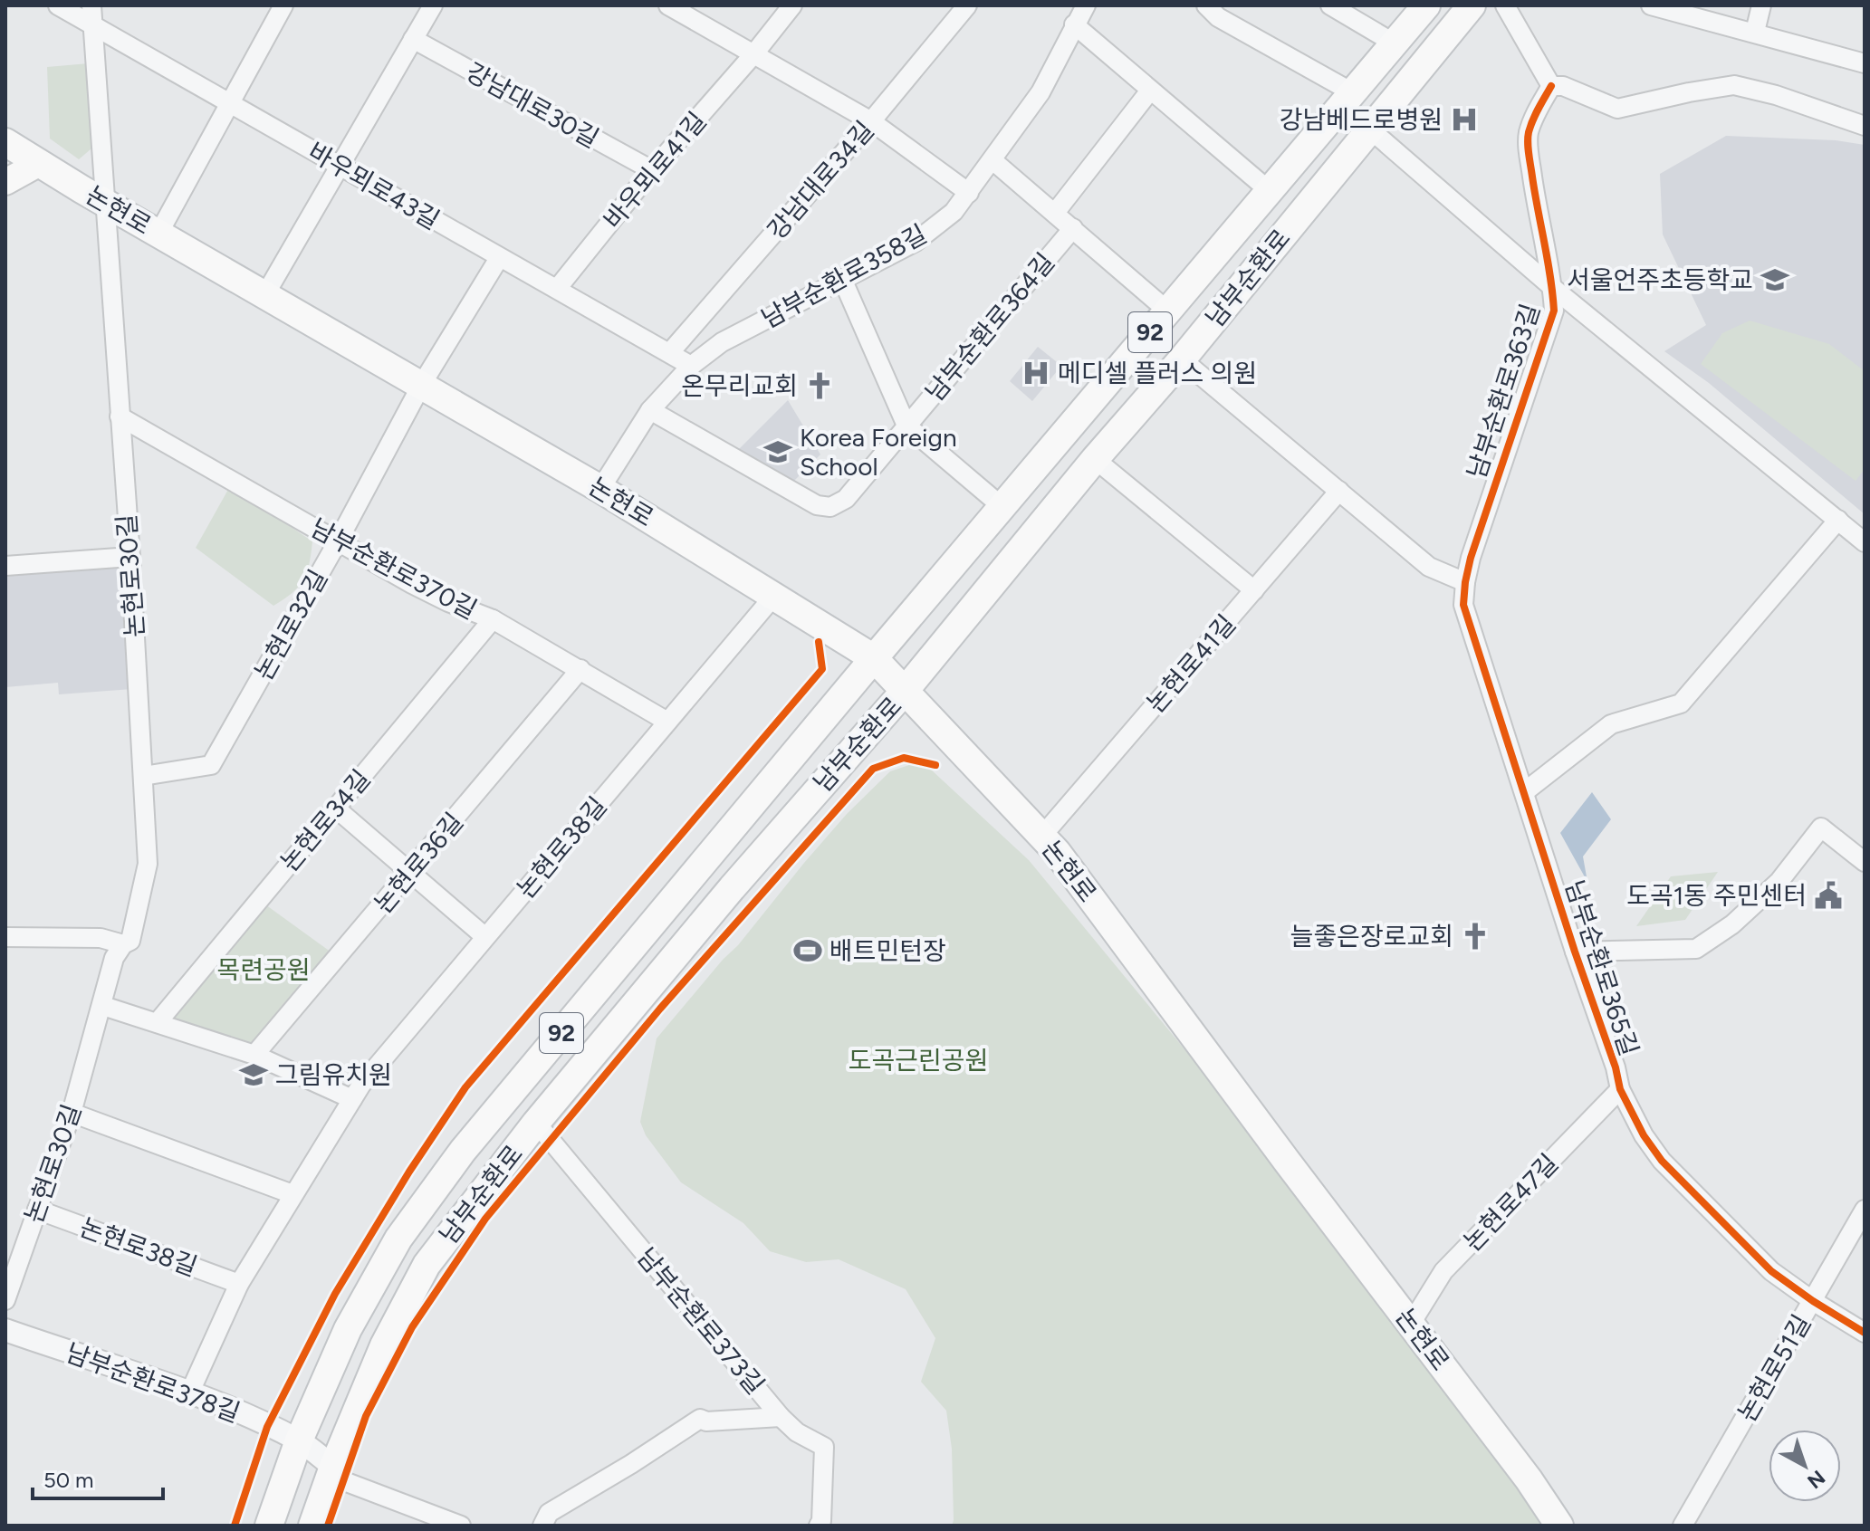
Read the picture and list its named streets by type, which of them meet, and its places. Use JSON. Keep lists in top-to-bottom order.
{
  "streets": {
    "main road": ["논현로", "남부순환로", "92"],
    "street": [
      "강남대로30길",
      "바우뫼로41길",
      "강남대로34길",
      "바우뫼로43길",
      "남부순환로358길",
      "남부순환로364길",
      "남부순환로363길",
      "남부순환로370길",
      "논현로30길",
      "논현로32길",
      "논현로41길",
      "논현로34길",
      "논현로38길",
      "논현로36길",
      "남부순환로365길",
      "논현로47길",
      "남부순환로373길",
      "논현로51길",
      "남부순환로378길"
    ]
  },
  "crossings": [
    ["강남대로30길", "바우뫼로41길"],
    ["바우뫼로41길", "바우뫼로43길"],
    ["강남대로34길", "바우뫼로43길"],
    ["바우뫼로43길", "남부순환로358길"],
    ["바우뫼로43길", "논현로30길"],
    ["논현로", "남부순환로358길"],
    ["논현로", "남부순환로"],
    ["논현로", "논현로30길"],
    ["논현로", "논현로32길"],
    ["논현로", "논현로41길"],
    ["논현로", "논현로38길"],
    ["논현로", "논현로47길"],
    ["남부순환로358길", "남부순환로"],
    ["남부순환로358길", "남부순환로364길"],
    ["남부순환로", "남부순환로364길"],
    ["남부순환로", "남부순환로363길"],
    ["남부순환로", "남부순환로373길"],
    ["남부순환로", "남부순환로378길"],
    ["남부순환로363길", "남부순환로365길"],
    ["남부순환로370길", "논현로30길"],
    ["남부순환로370길", "논현로32길"],
    ["남부순환로370길", "논현로34길"],
    ["남부순환로370길", "논현로38길"],
    ["남부순환로370길", "논현로36길"],
    ["논현로30길", "논현로32길"],
    ["논현로30길", "논현로38길"],
    ["논현로38길", "남부순환로378길"],
    ["남부순환로365길", "논현로47길"],
    ["남부순환로365길", "논현로51길"]
  ],
  "parks": ["목련공원", "도곡근린공원"],
  "places": {
    "hospital": ["강남베드로병원", "메디셀 플러스 의원"],
    "school or university": ["서울언주초등학교", "Korea Foreign School", "그림유치원"],
    "church": ["온무리교회", "늘좋은장로교회"],
    "public building": ["도곡1동 주민센터"],
    "sports": ["배트민턴장"]
  },
  "scale_bar": "50 m",
  "north": "bottom right"
}
